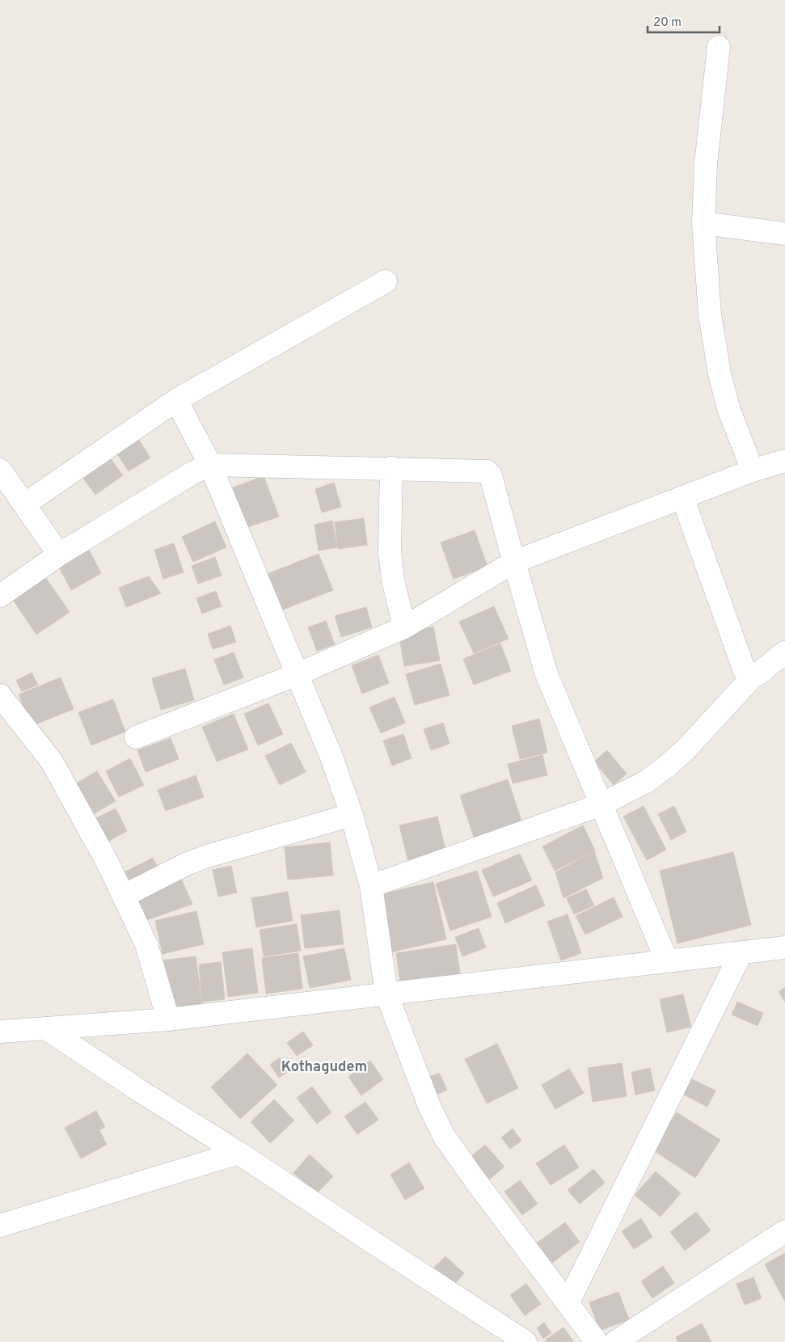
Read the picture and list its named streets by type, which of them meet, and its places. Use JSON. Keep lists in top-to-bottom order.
{
  "districts": ["Kothagudem"],
  "scale_bar": "20 m"
}
